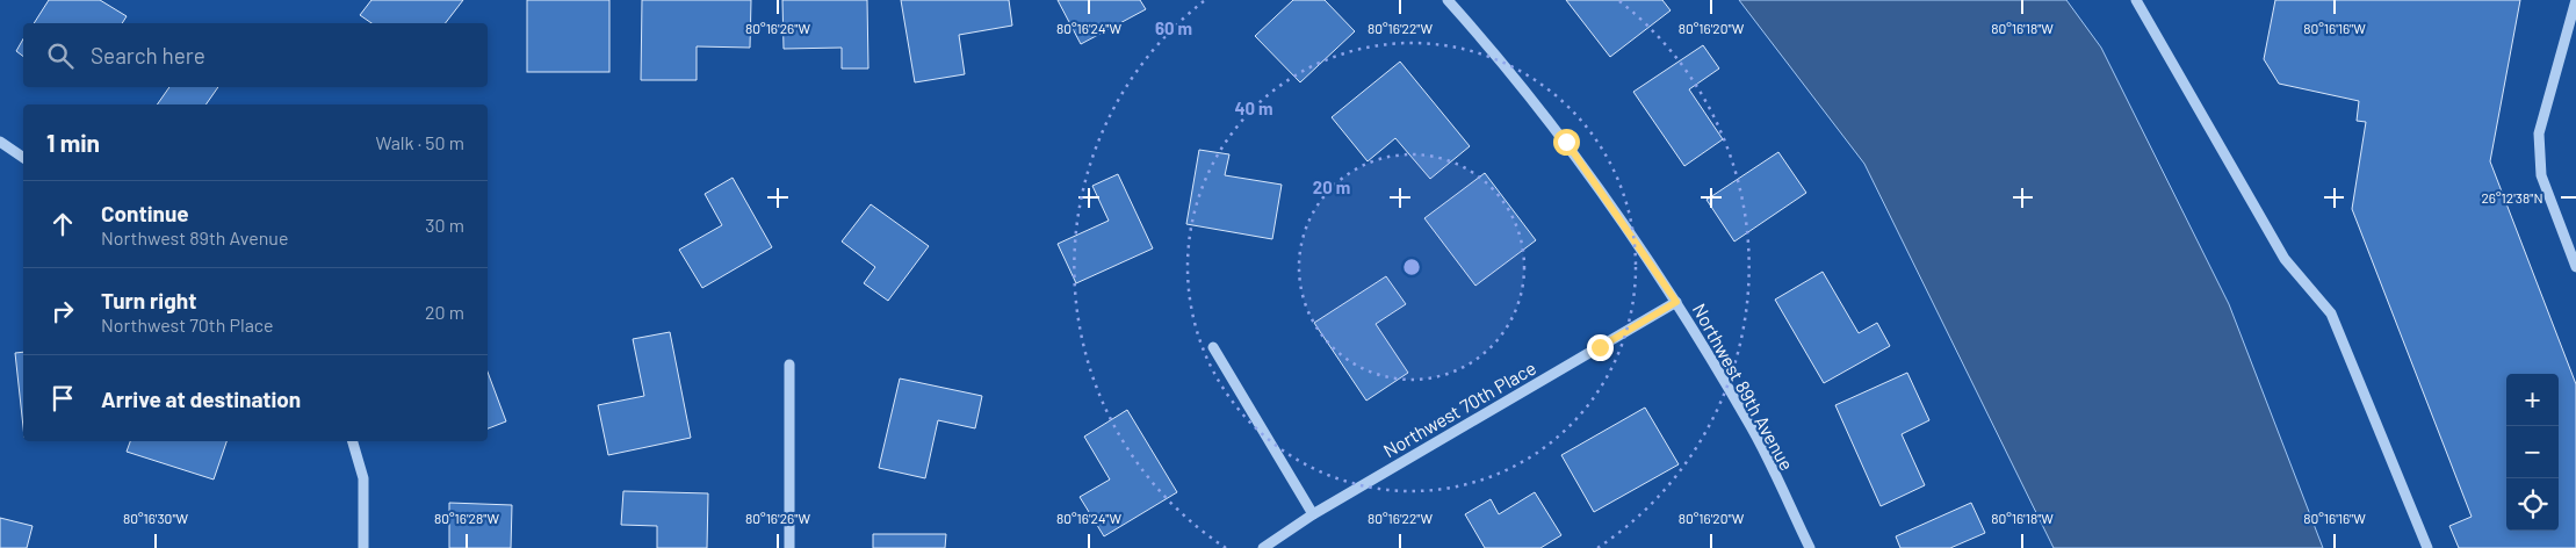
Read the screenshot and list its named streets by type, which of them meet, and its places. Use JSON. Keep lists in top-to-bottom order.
{
  "streets": {
    "street": ["Northwest 89th Avenue", "Northwest 70th Place"]
  },
  "crossings": [
    ["Northwest 89th Avenue", "Northwest 70th Place"]
  ],
  "page": {
    "search": "Search here",
    "heading": ["1 min", "Walk · 50 m"],
    "list": [
      ["Continue", "Northwest 89th Avenue", "30 m"],
      ["Turn right", "Northwest 70th Place", "20 m"],
      "Arrive at destination"
    ],
    "map_buttons": ["+", "−"]
  },
  "coordinates": [
    "80°16'26\"W",
    "80°16'24\"W",
    "80°16'22\"W",
    "80°16'20\"W",
    "80°16'18\"W",
    "80°16'16\"W",
    "26°12'38\"N",
    "80°16'30\"W",
    "80°16'28\"W"
  ],
  "rings": ["60 m", "40 m", "20 m"]
}
